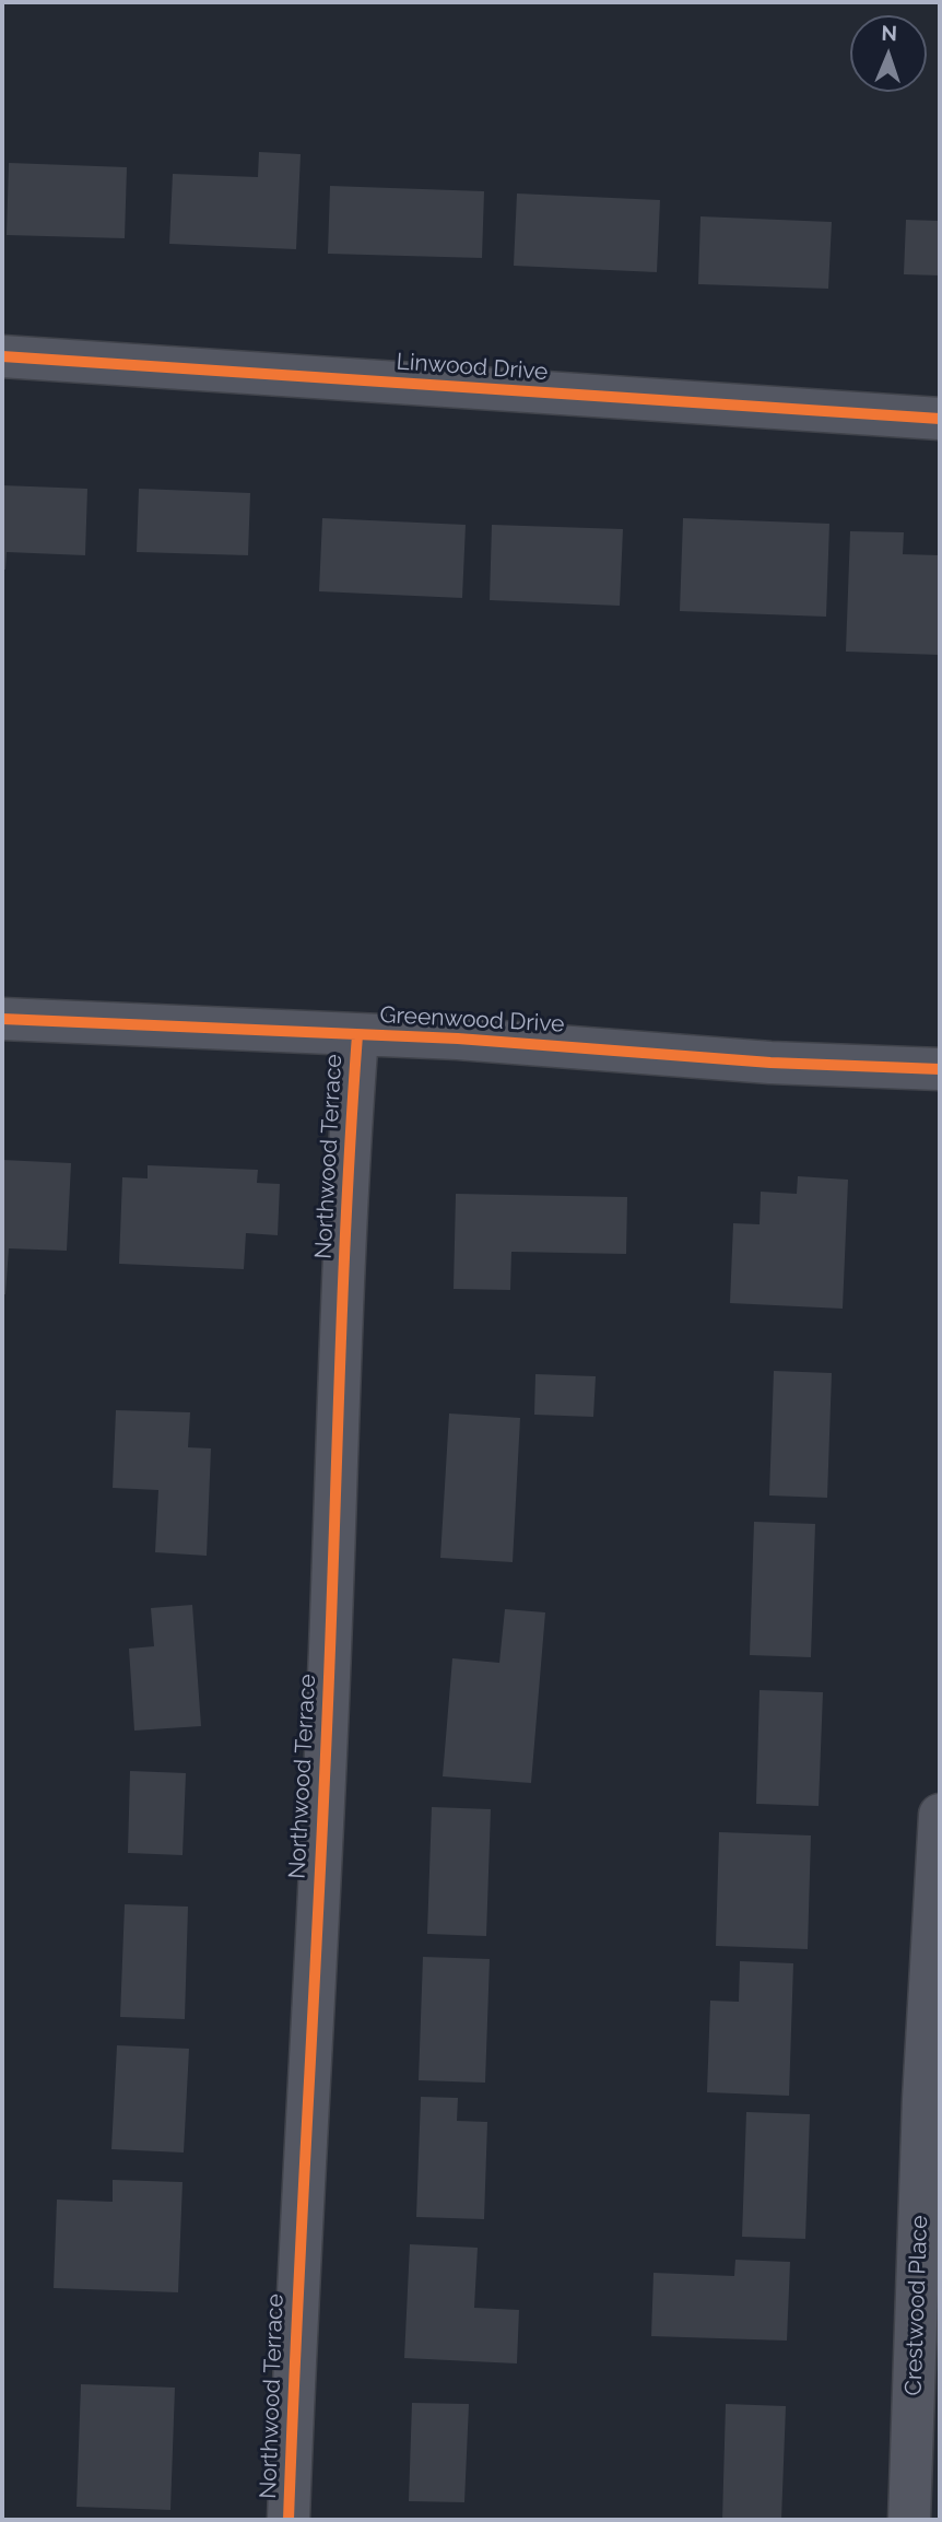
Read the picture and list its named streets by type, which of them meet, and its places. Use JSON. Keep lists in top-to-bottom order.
{
  "streets": {
    "street": [
      "Linwood Drive",
      "Greenwood Drive",
      "Northwood Terrace",
      "Crestwood Place"
    ]
  },
  "crossings": [
    ["Greenwood Drive", "Northwood Terrace"]
  ],
  "north": "top"
}
